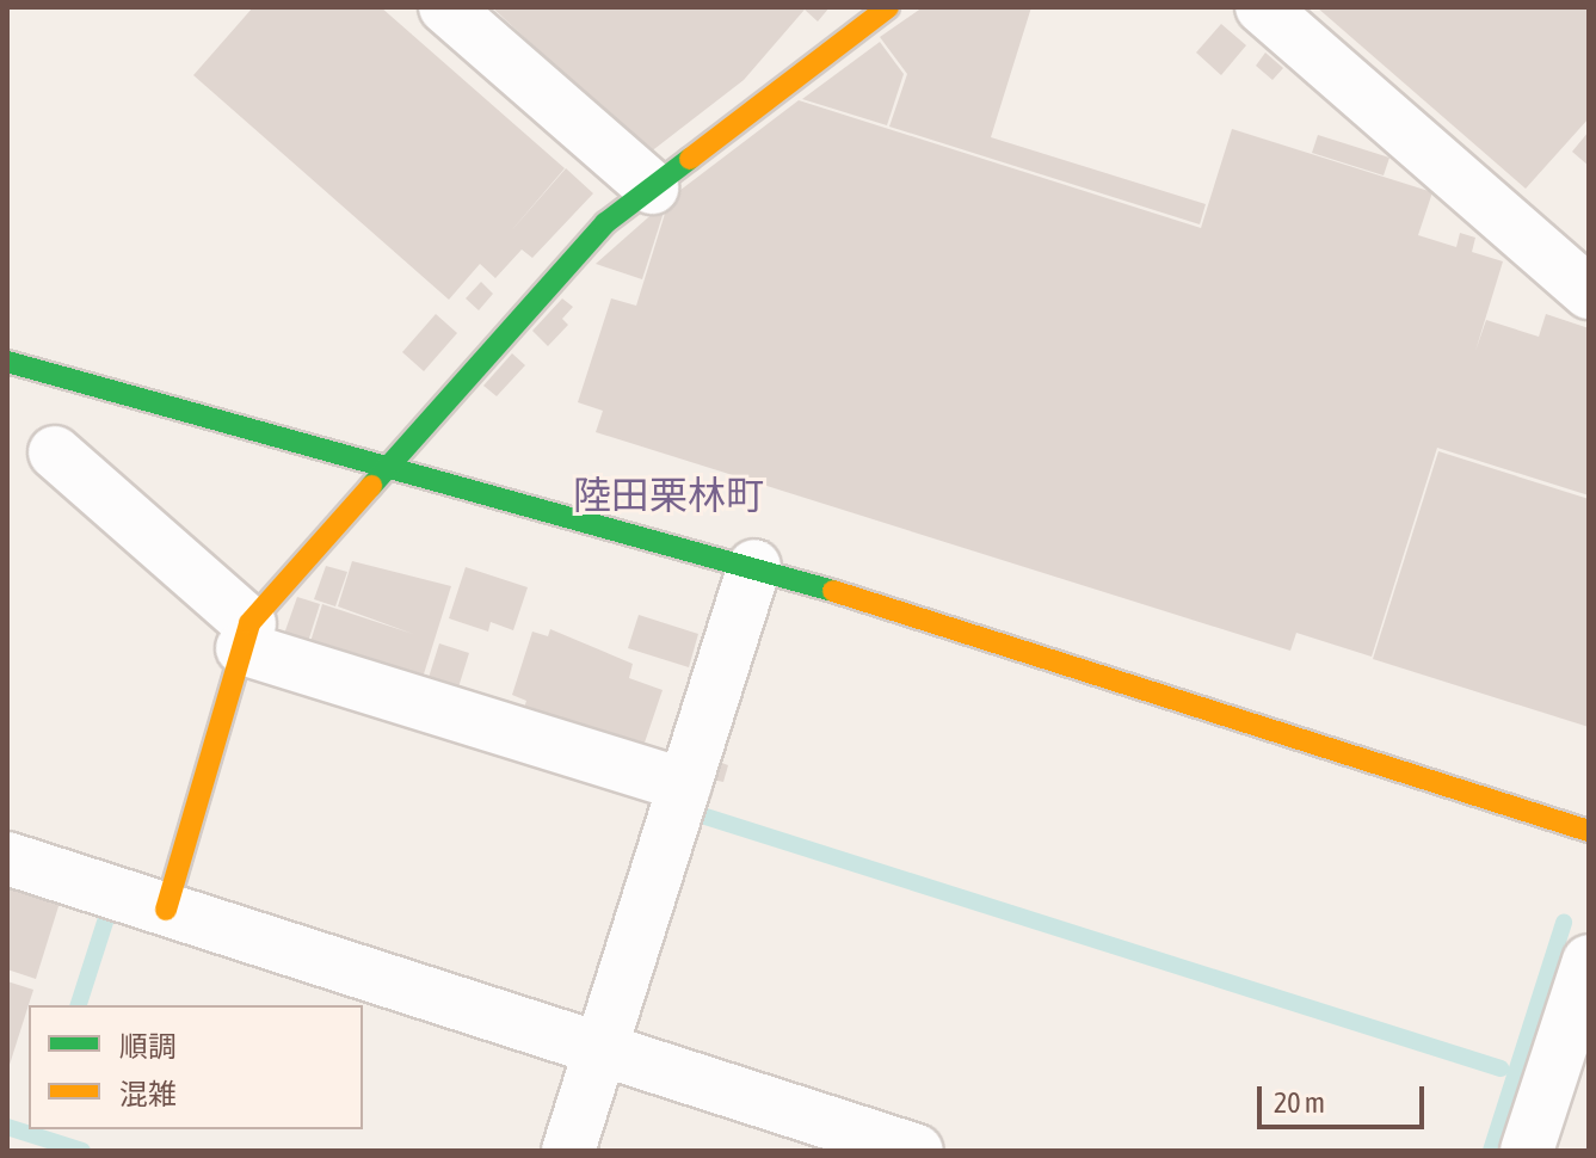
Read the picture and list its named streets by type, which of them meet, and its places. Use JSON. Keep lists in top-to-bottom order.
{
  "districts": ["陸田栗林町"],
  "legend": ["順調", "混雑"],
  "scale_bar": "20 m"
}
